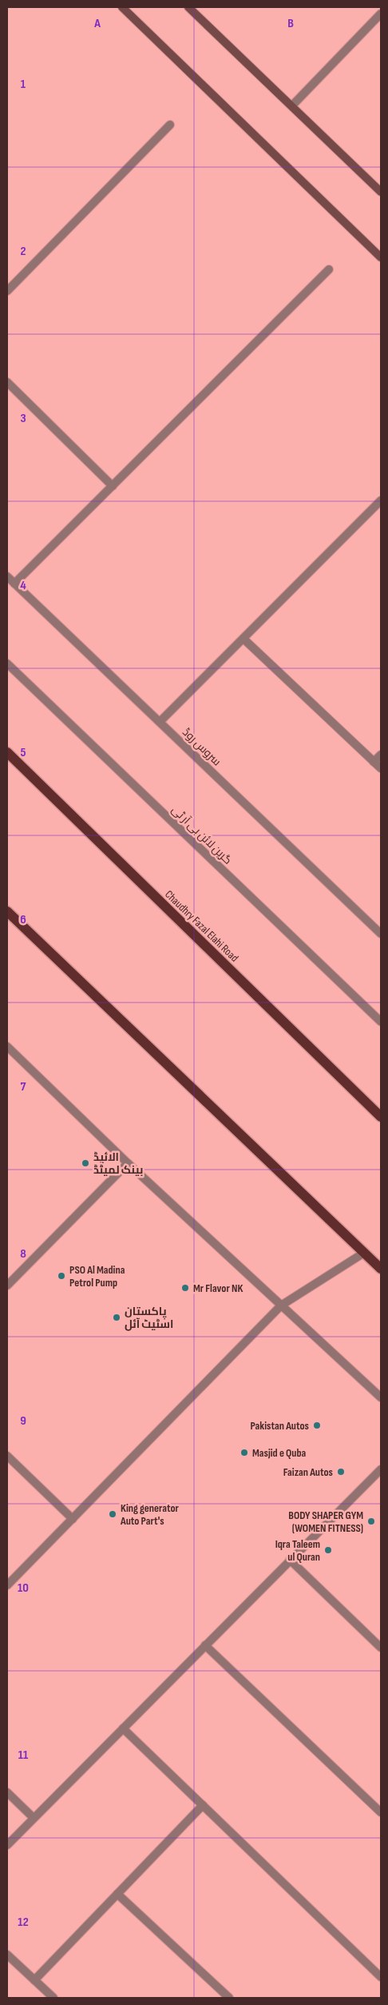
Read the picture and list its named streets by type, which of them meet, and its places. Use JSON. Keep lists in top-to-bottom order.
{
  "streets": {
    "main road": ["Chaudhry Fazal Elahi Road"],
    "street": ["سروس روڈ", "گرین لائن بی آر ٹی"]
  },
  "places": [
    "الائیڈ بینک لمیٹڈ",
    "PSO Al Madina Petrol Pump",
    "Mr Flavor NK",
    "پاکستان اسٹیٹ آئل",
    "Pakistan Autos",
    "Masjid e Quba",
    "Faizan Autos",
    "King generator Auto Part's",
    "BODY SHAPER GYM (WOMEN FITNESS)",
    "Iqra Taleem ul Quran"
  ],
  "grid": {
    "columns": ["A", "B"],
    "rows": [
      "1",
      "2",
      "3",
      "4",
      "5",
      "6",
      "7",
      "8",
      "9",
      "10",
      "11",
      "12"
    ]
  }
}
